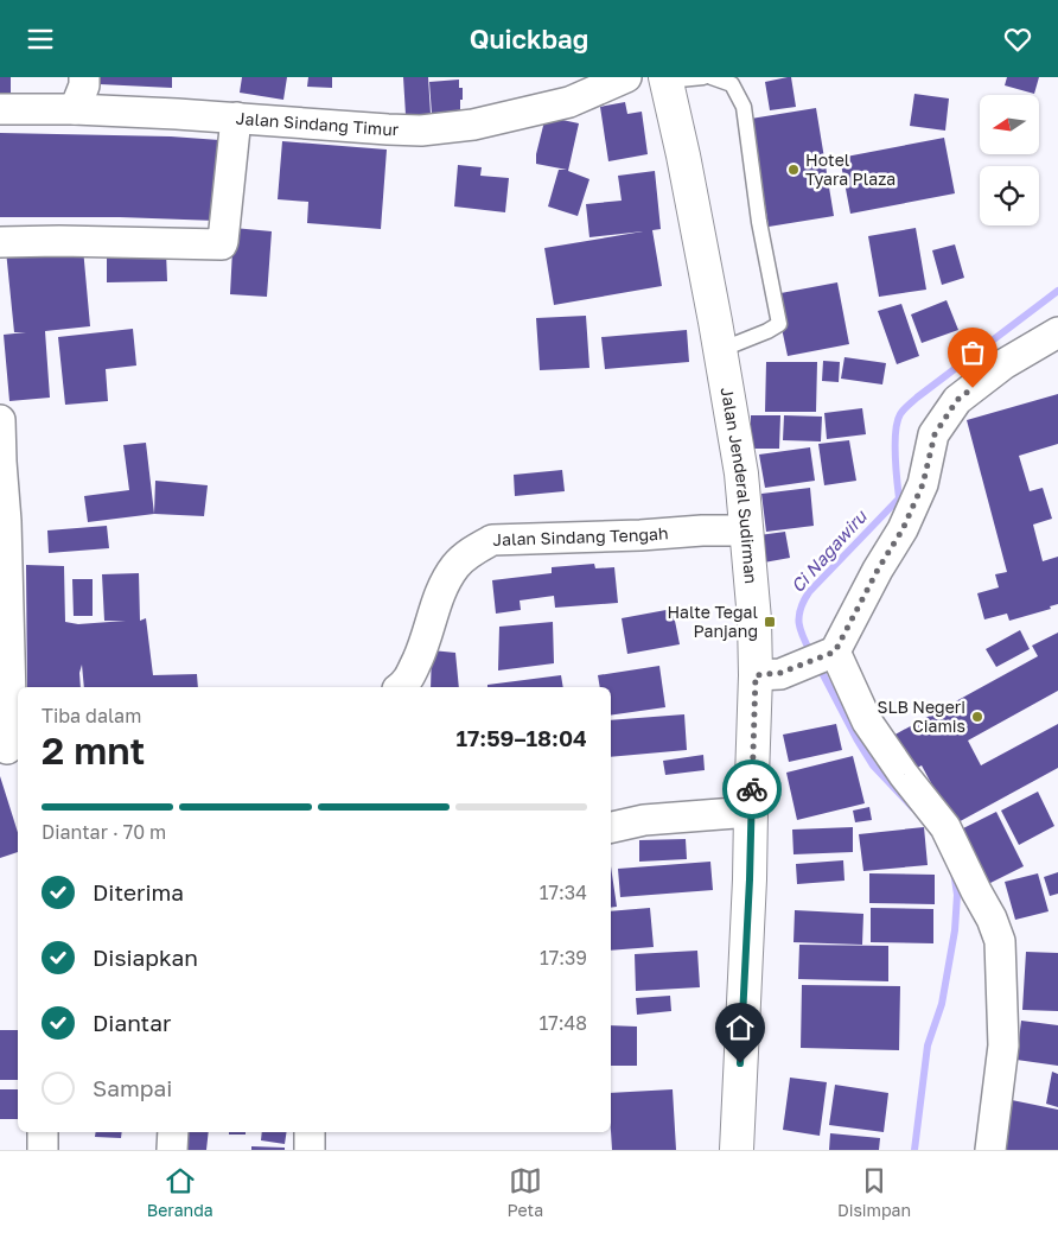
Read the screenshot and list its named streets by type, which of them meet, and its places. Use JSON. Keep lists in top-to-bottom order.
{
  "streets": {
    "highway": ["Jalan Jenderal Sudirman"],
    "street": ["Jalan Sindang Timur", "Jalan Sindang Tengah"]
  },
  "crossings": [
    ["Jalan Jenderal Sudirman", "Jalan Sindang Tengah"]
  ],
  "water": ["Ci Nagawiru"],
  "places": {
    "other": ["Hotel Tyara Plaza", "SLB Negeri Ciamis"],
    "transit": ["Halte Tegal Panjang"]
  },
  "north": "left",
  "page": {
    "header": "Quickbag",
    "heading": ["2 mnt", "Tiba dalam", "17:59–18:04"],
    "bar": "Diantar · 70 m",
    "list": [
      ["Diterima", "17:34"],
      ["Disiapkan", "17:39"],
      ["Diantar", "17:48"],
      "Sampai"
    ],
    "tabs": ["Beranda", "Peta", "Disimpan"]
  }
}
